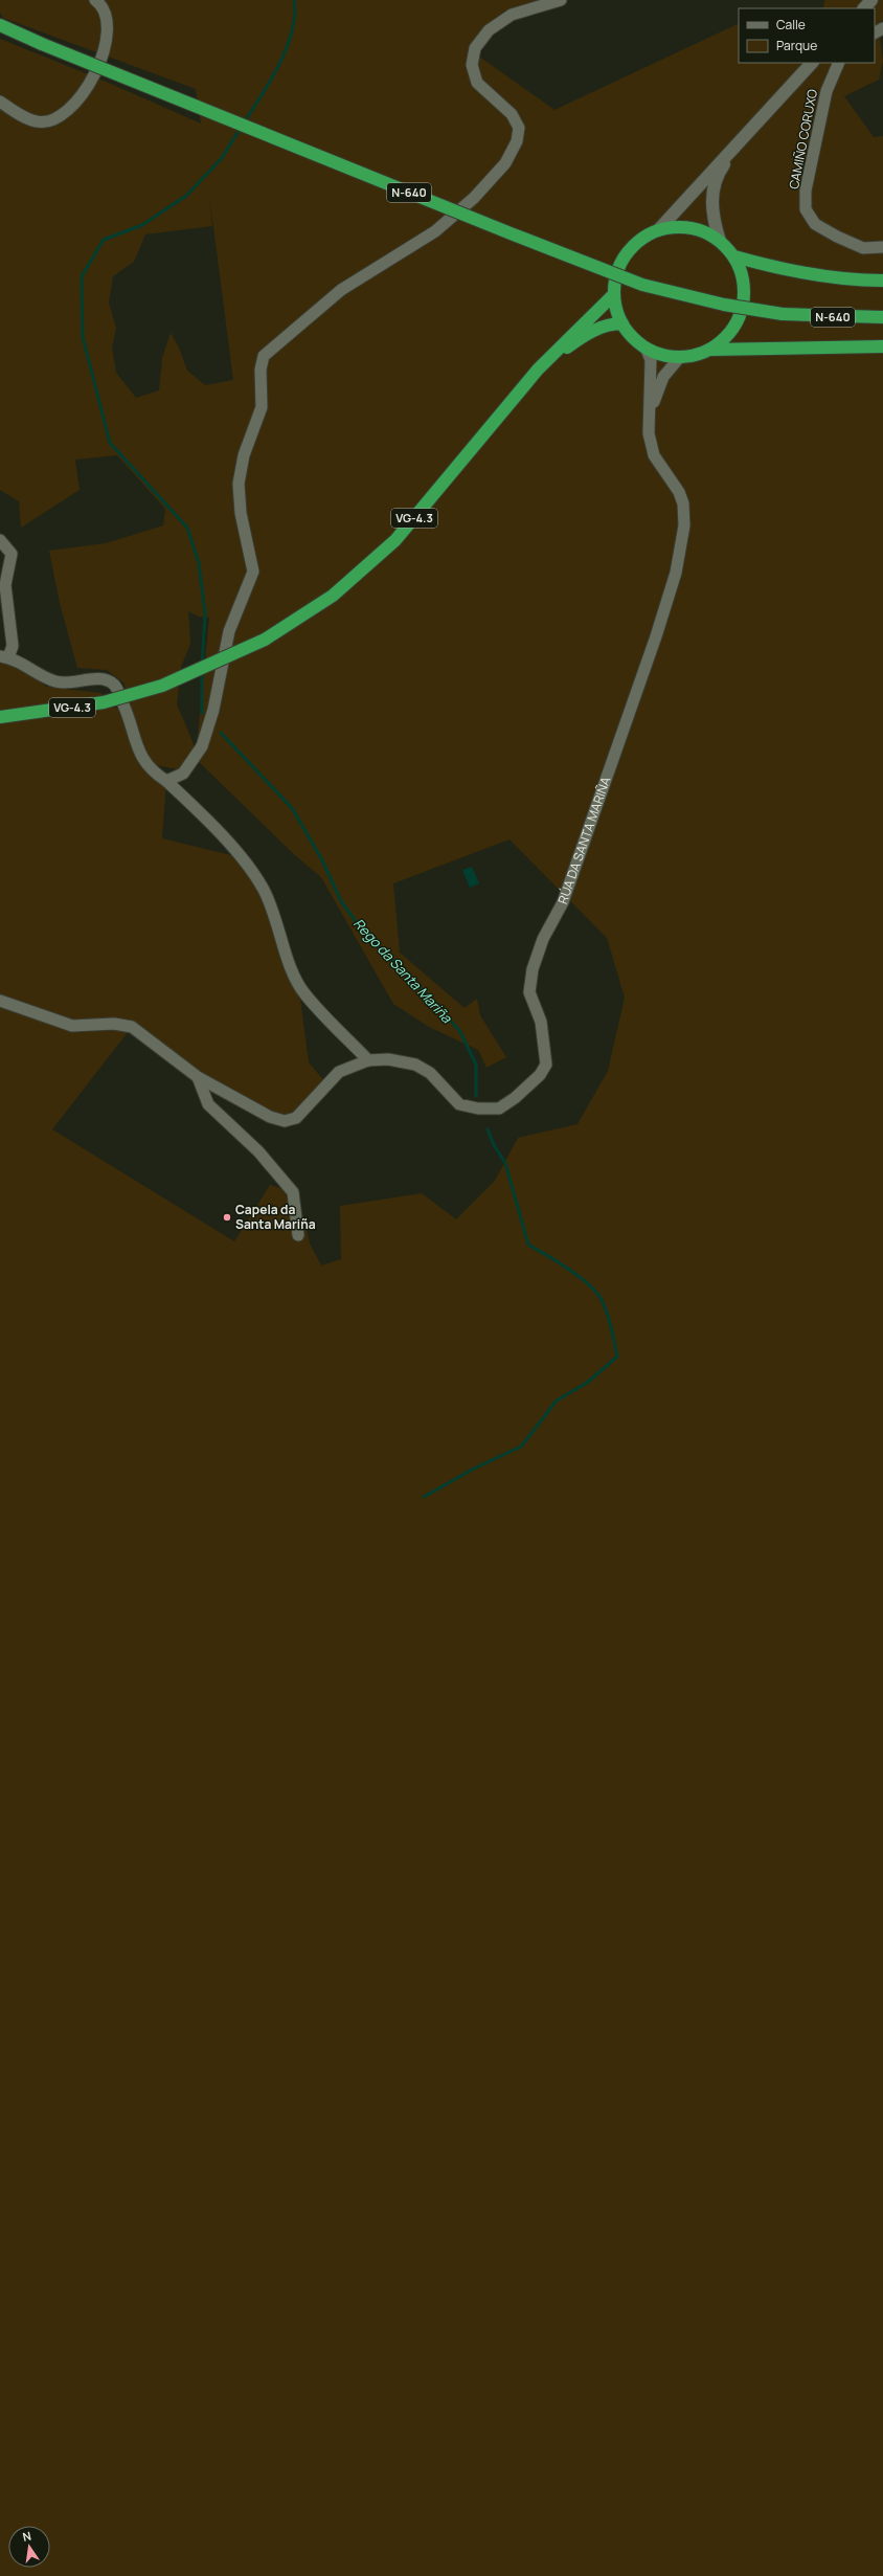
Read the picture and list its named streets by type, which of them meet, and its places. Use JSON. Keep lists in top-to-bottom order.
{
  "streets": {
    "highway": ["N-640", "VG-4.3"],
    "street": ["CAMIÑO CORUXO", "RÚA DA SANTA MARIÑA"]
  },
  "crossings": [
    ["VG-4.3", "RÚA DA SANTA MARIÑA"]
  ],
  "water": ["Rego da Santa Mariña"],
  "places": ["Capela da Santa Mariña"],
  "legend": ["Calle", "Parque"],
  "north": "top"
}
